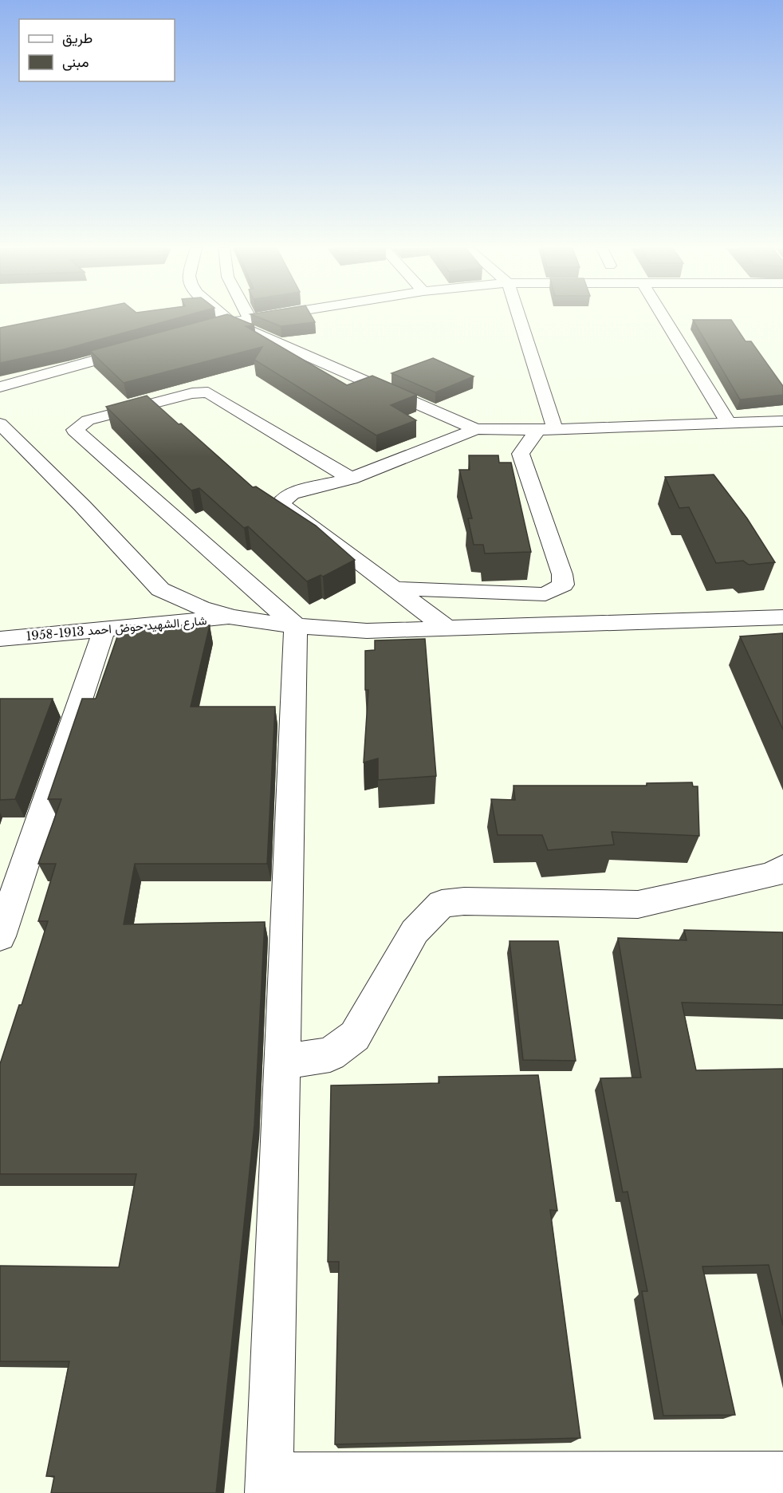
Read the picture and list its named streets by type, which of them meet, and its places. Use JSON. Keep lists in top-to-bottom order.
{
  "streets": {
    "street": ["شارع الشهيد حوض احمد 1913-1958"]
  },
  "legend": ["طريق", "مبنى"]
}
